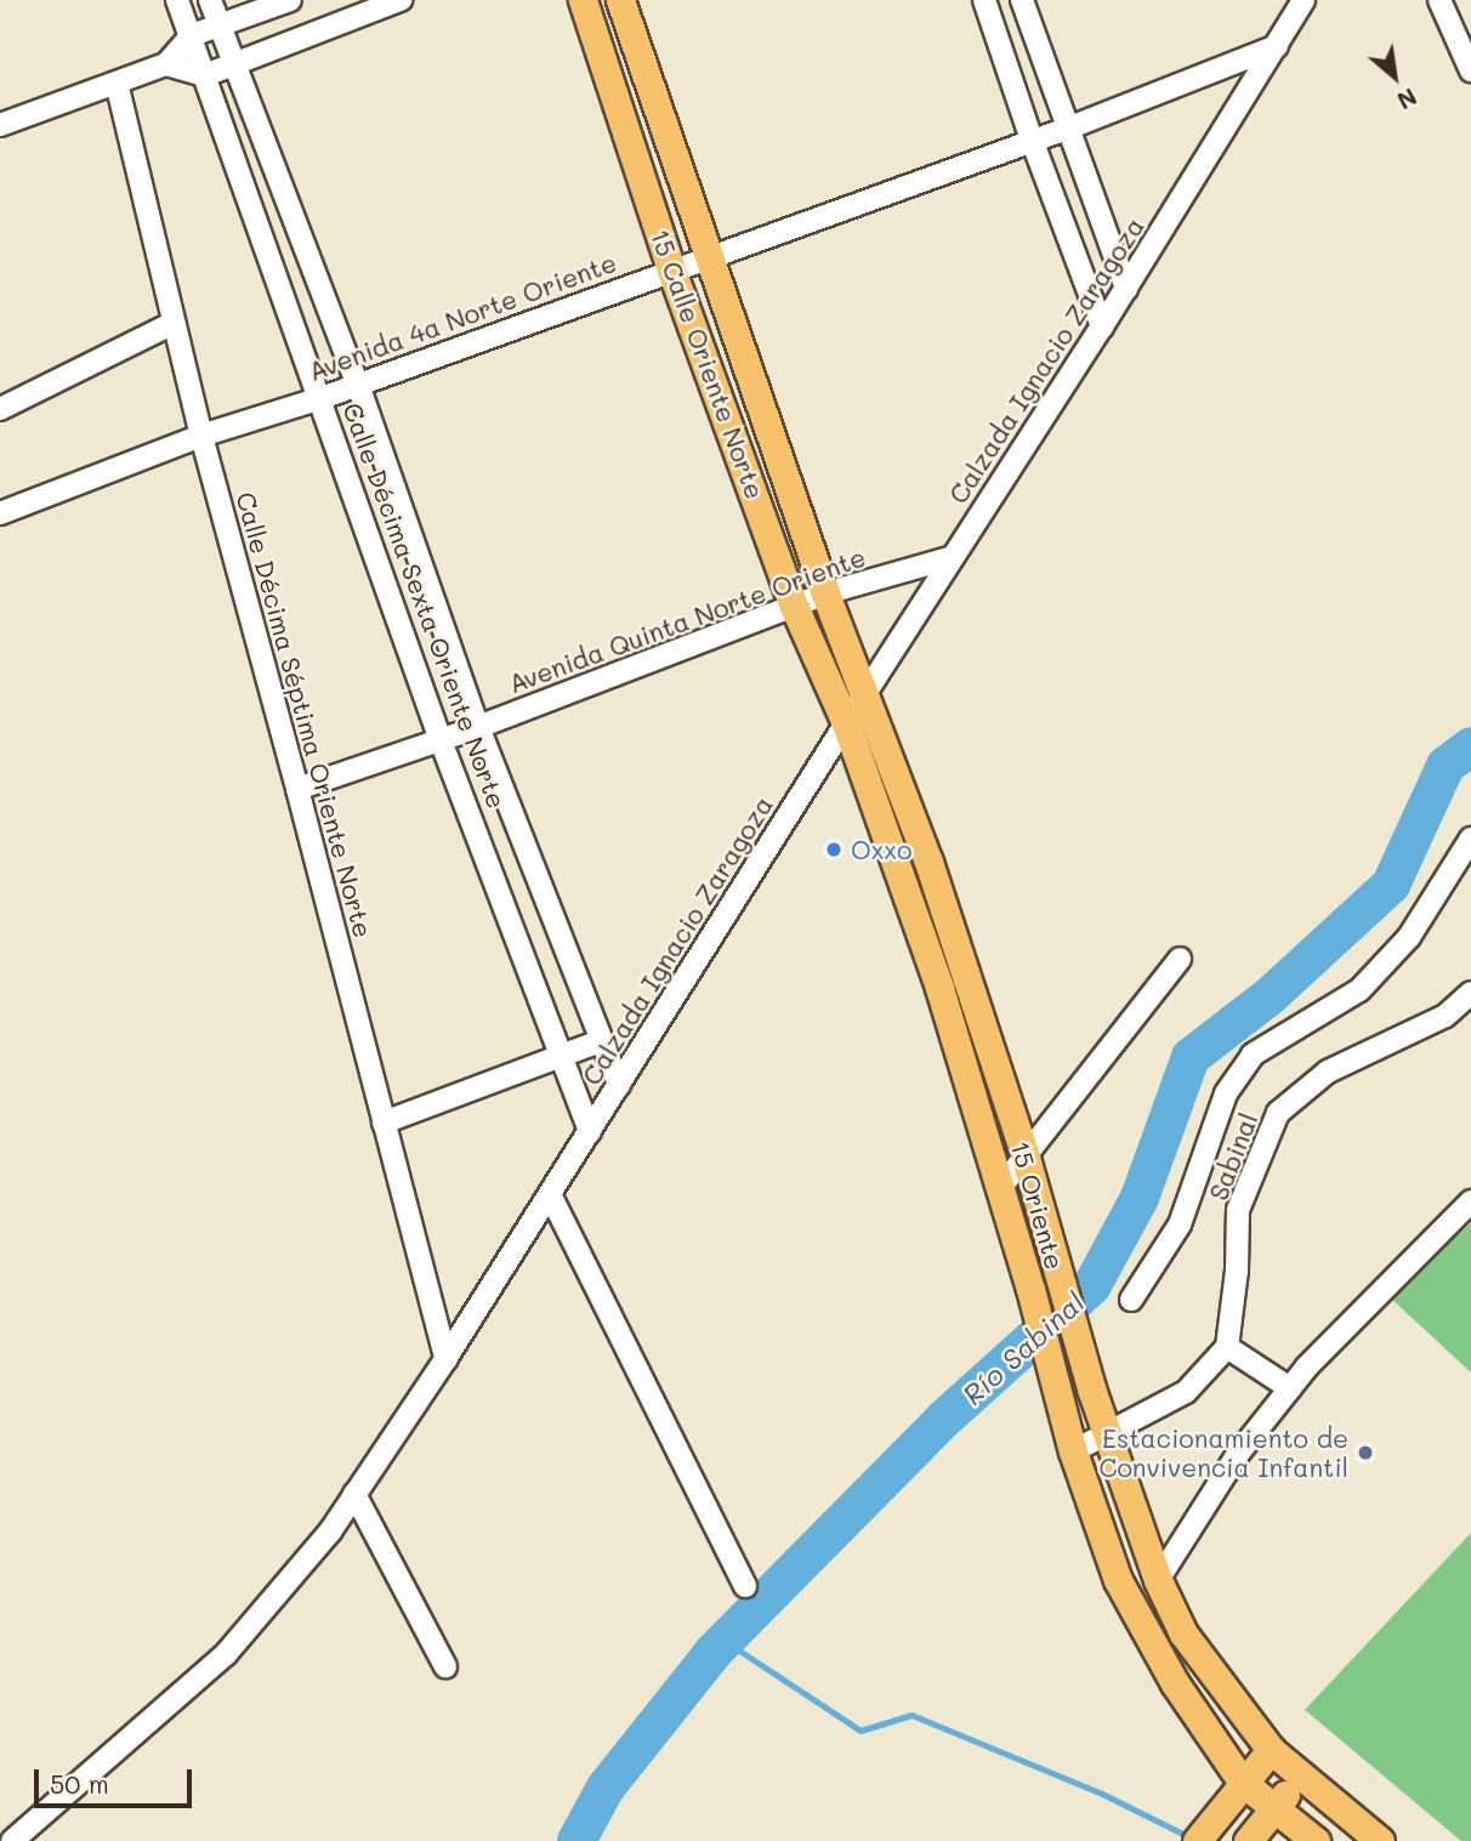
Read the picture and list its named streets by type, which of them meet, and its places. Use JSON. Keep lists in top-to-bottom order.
{
  "streets": {
    "main road": ["15 Calle Oriente Norte", "15 Oriente"],
    "street": [
      "Avenida 4a Norte Oriente",
      "Calzada Ignacio Zaragoza",
      "Calle Décima Sexta Oriente Norte",
      "Avenida Quinta Norte Oriente",
      "Calle Décima Séptima Oriente Norte",
      "Sabinal"
    ]
  },
  "crossings": [
    ["Avenida 4a Norte Oriente", "Calzada Ignacio Zaragoza"],
    ["Avenida 4a Norte Oriente", "15 Calle Oriente Norte"],
    ["Avenida 4a Norte Oriente", "Calle Décima Sexta Oriente Norte"],
    ["Avenida 4a Norte Oriente", "Calle Décima Séptima Oriente Norte"],
    ["Calzada Ignacio Zaragoza", "15 Calle Oriente Norte"],
    ["Calzada Ignacio Zaragoza", "Calle Décima Sexta Oriente Norte"],
    ["Calzada Ignacio Zaragoza", "Avenida Quinta Norte Oriente"],
    ["Calzada Ignacio Zaragoza", "Calle Décima Séptima Oriente Norte"],
    ["Calzada Ignacio Zaragoza", "15 Oriente"],
    ["15 Calle Oriente Norte", "Avenida Quinta Norte Oriente"],
    ["15 Calle Oriente Norte", "15 Oriente"],
    ["Calle Décima Sexta Oriente Norte", "Avenida Quinta Norte Oriente"],
    ["Avenida Quinta Norte Oriente", "Calle Décima Séptima Oriente Norte"]
  ],
  "water": ["Río Sabinal"],
  "places": ["Oxxo", "Estacionamiento de Convivencia Infantil"],
  "scale_bar": "50 m",
  "north": "bottom right"
}
